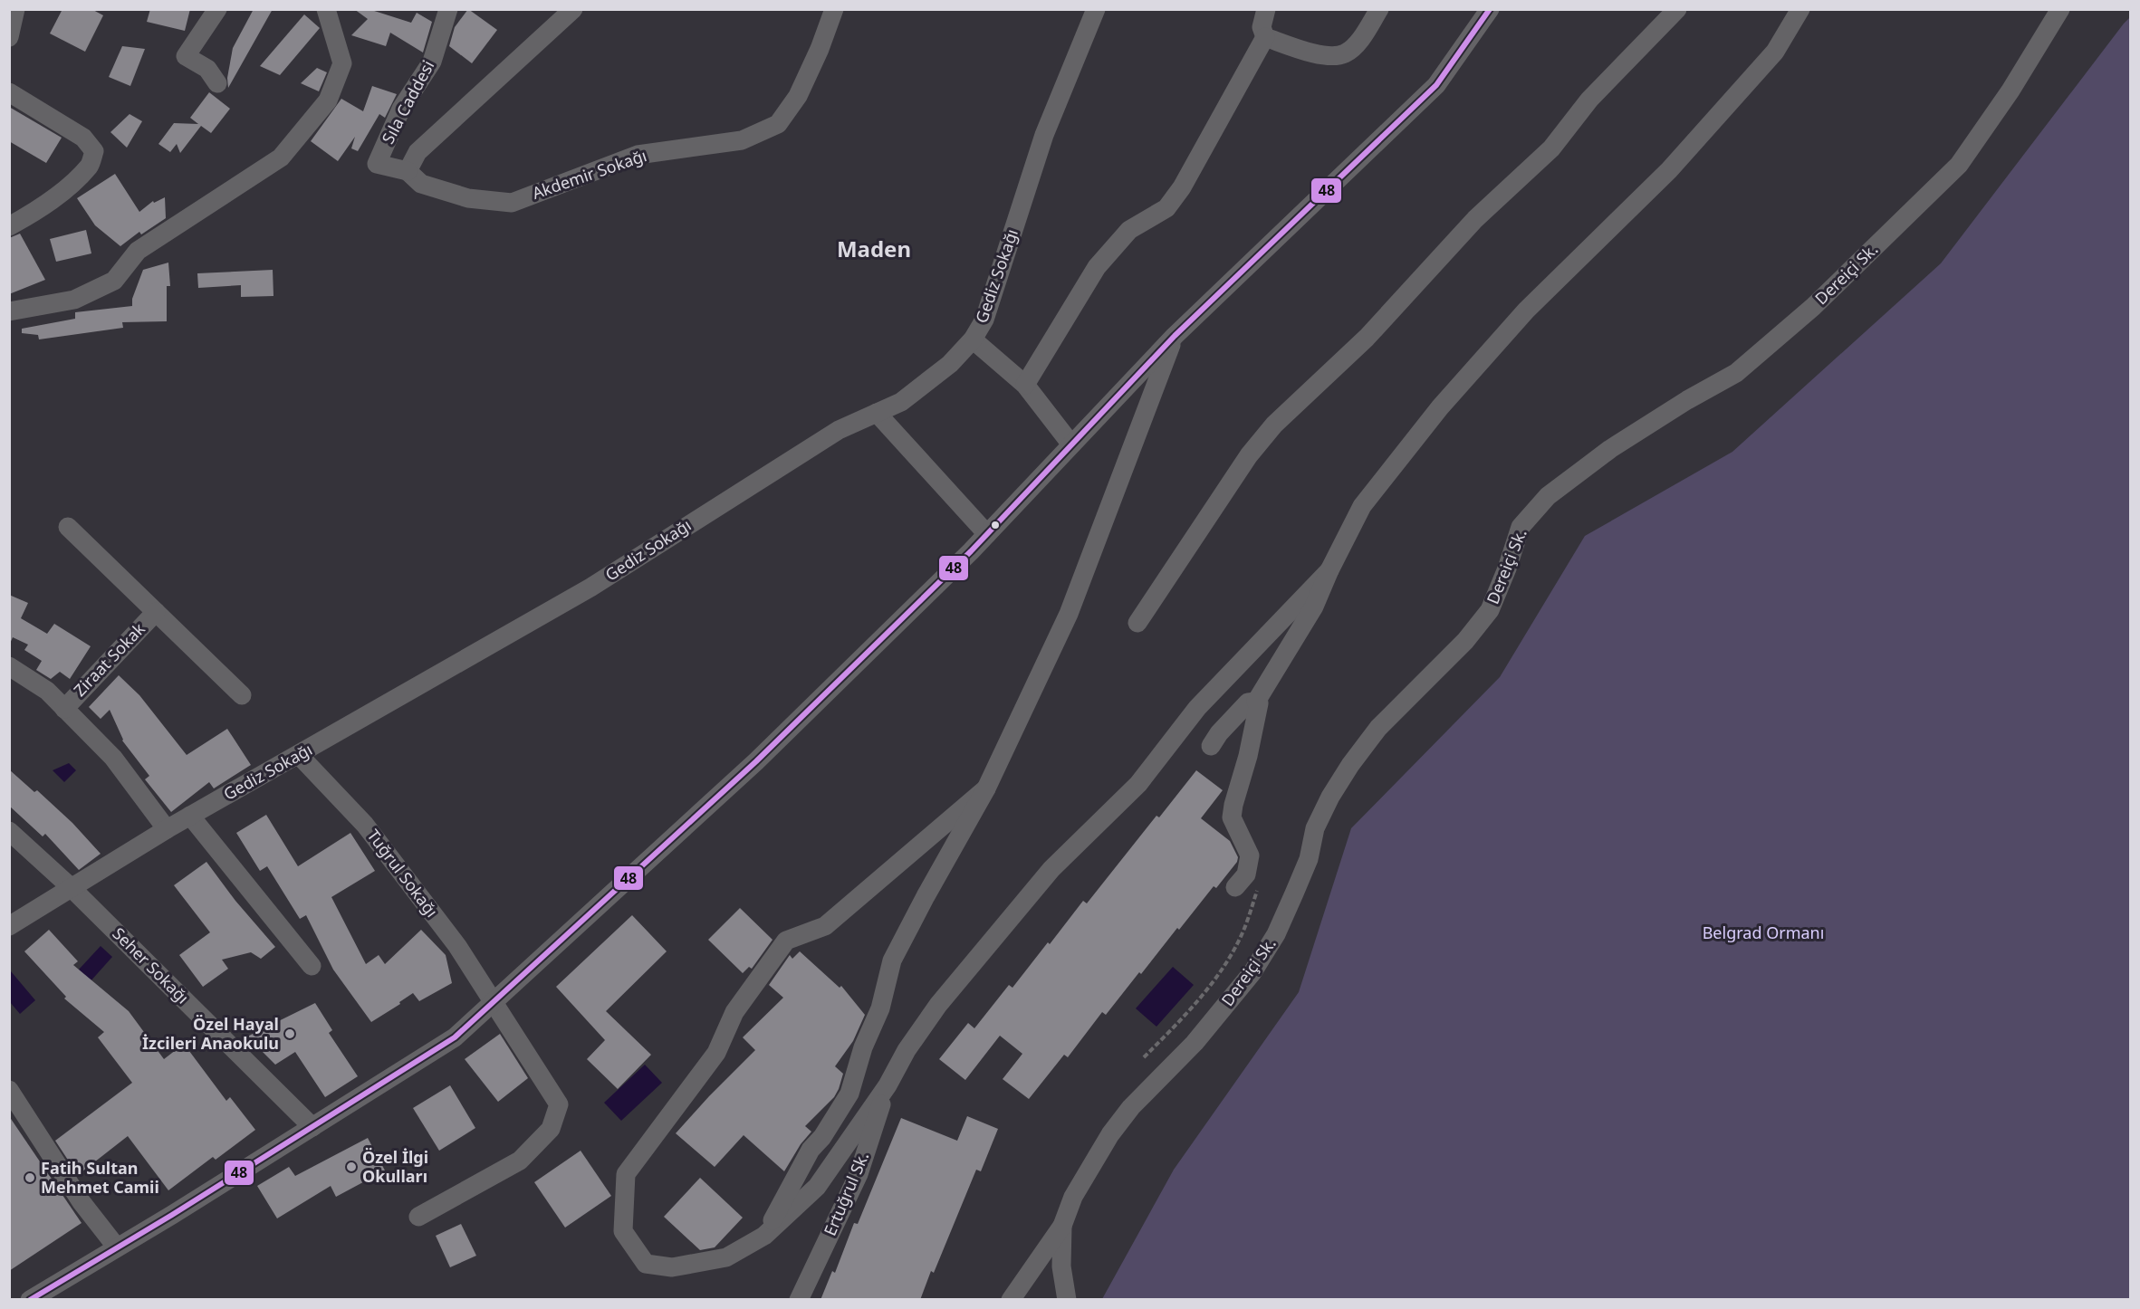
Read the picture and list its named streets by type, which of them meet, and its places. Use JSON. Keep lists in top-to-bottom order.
{
  "streets": {
    "street": [
      "Sıla Caddesi",
      "Akdemir Sokağı",
      "Dereiçi Sk.",
      "Gediz Sokağı",
      "Ziraat Sokak",
      "Tuğrul Sokağı",
      "Seher Sokağı",
      "Ertuğrul Sk."
    ]
  },
  "crossings": [
    ["Sıla Caddesi", "Akdemir Sokağı"],
    ["Gediz Sokağı", "Tuğrul Sokağı"],
    ["Gediz Sokağı", "Seher Sokağı"]
  ],
  "districts": ["Maden"],
  "parks": ["Belgrad Ormanı"],
  "places": ["Özel Hayal İzcileri Anaokulu", "Özel İlgi Okulları", "Fatih Sultan Mehmet Camii"],
  "lines": ["transit line 48"]
}
